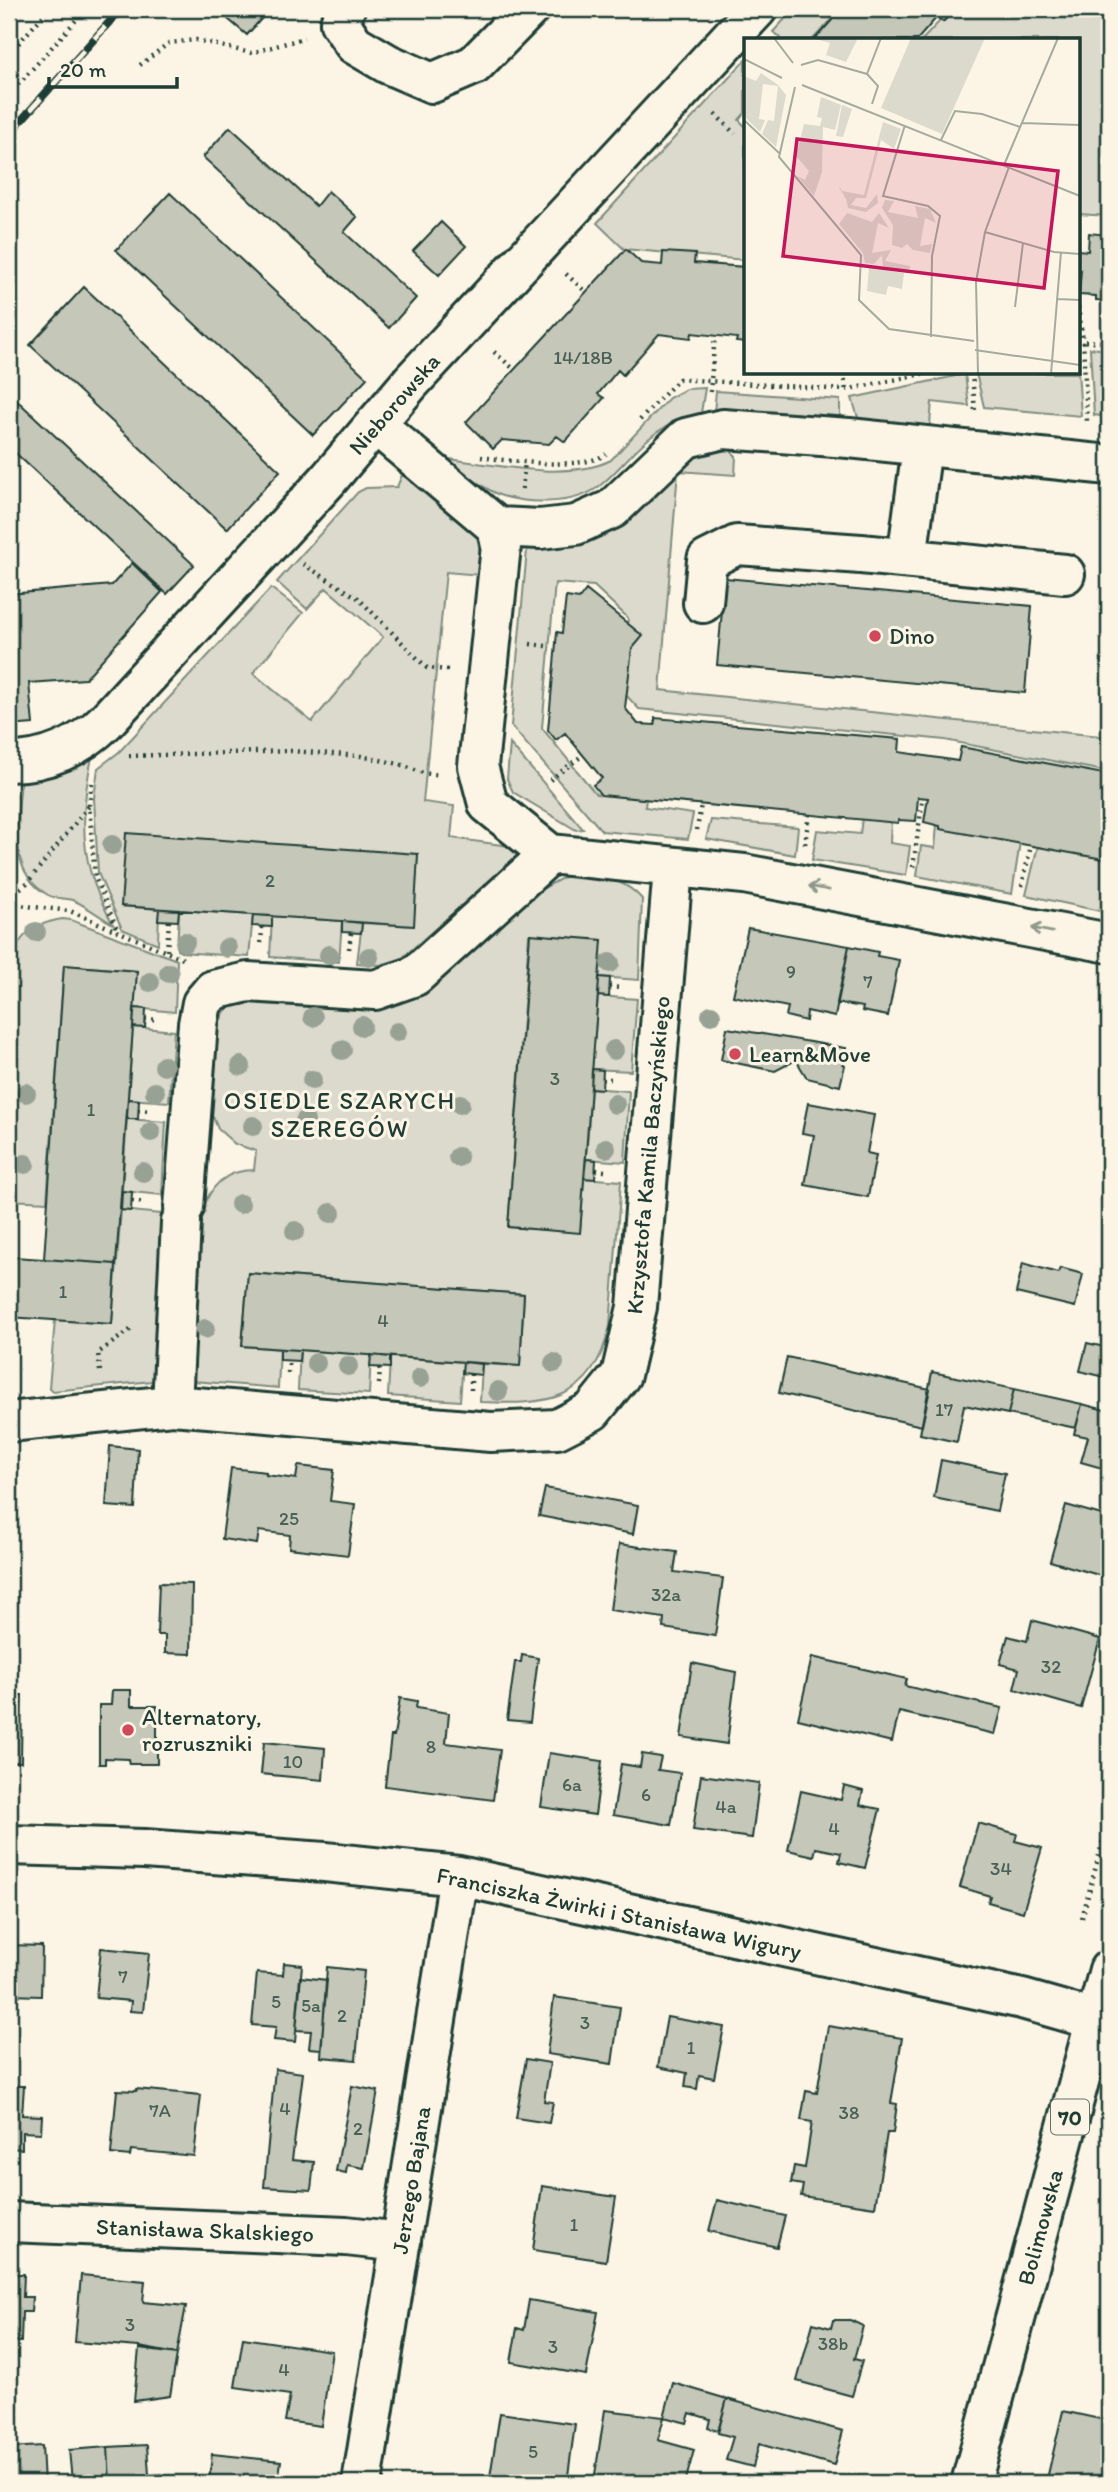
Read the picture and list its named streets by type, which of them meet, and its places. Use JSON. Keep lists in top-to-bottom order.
{
  "streets": {
    "street": [
      "Nieborowska",
      "Krzysztofa Kamila Baczyńskiego",
      "Franciszka Żwirki i Stanisława Wigury",
      "70",
      "Jerzego Bajana",
      "Bolimowska",
      "Stanisława Skalskiego"
    ]
  },
  "crossings": [
    ["Franciszka Żwirki i Stanisława Wigury", "Jerzego Bajana"],
    ["Franciszka Żwirki i Stanisława Wigury", "Bolimowska"],
    ["Jerzego Bajana", "Stanisława Skalskiego"]
  ],
  "districts": ["OSIEDLE SZARYCH SZEREGÓW"],
  "places": ["Dino", "Learn&Move", "Alternatory, rozruszniki"],
  "house_numbers": [
    "14/18B",
    "2",
    "9",
    "7",
    "3",
    "1",
    "1",
    "4",
    "17",
    "25",
    "32a",
    "32",
    "8",
    "10",
    "6a",
    "6",
    "4a",
    "4",
    "34",
    "7",
    "5",
    "5a",
    "2",
    "3",
    "1",
    "4",
    "7A",
    "38",
    "2",
    "1",
    "3",
    "38b",
    "3",
    "4",
    "5"
  ],
  "scale_bar": "20 m"
}
